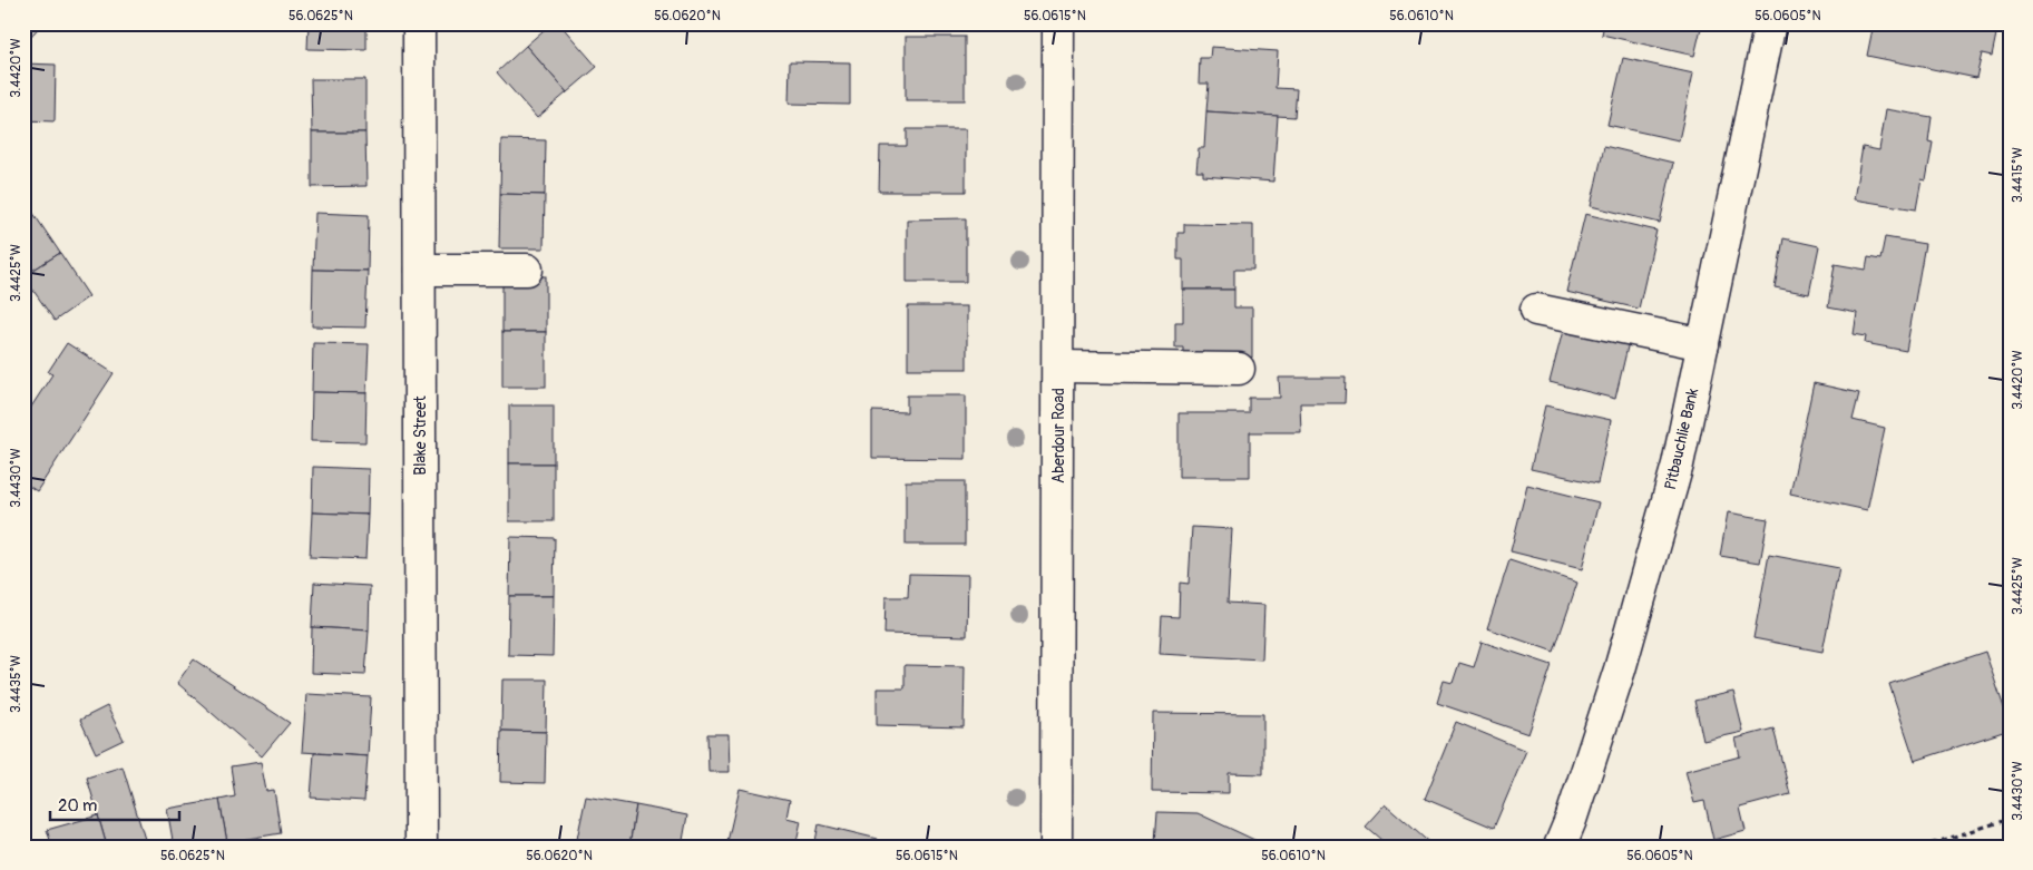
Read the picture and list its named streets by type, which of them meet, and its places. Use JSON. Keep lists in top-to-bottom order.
{
  "streets": {
    "street": ["Blake Street", "Aberdour Road", "Pitbauchlie Bank"]
  },
  "scale_bar": "20 m",
  "coordinates": [
    "56.0625°N",
    "56.0620°N",
    "56.0615°N",
    "56.0610°N",
    "56.0605°N",
    "3.4420°W",
    "3.4415°W",
    "3.4425°W",
    "3.4430°W",
    "3.4435°W"
  ]
}
